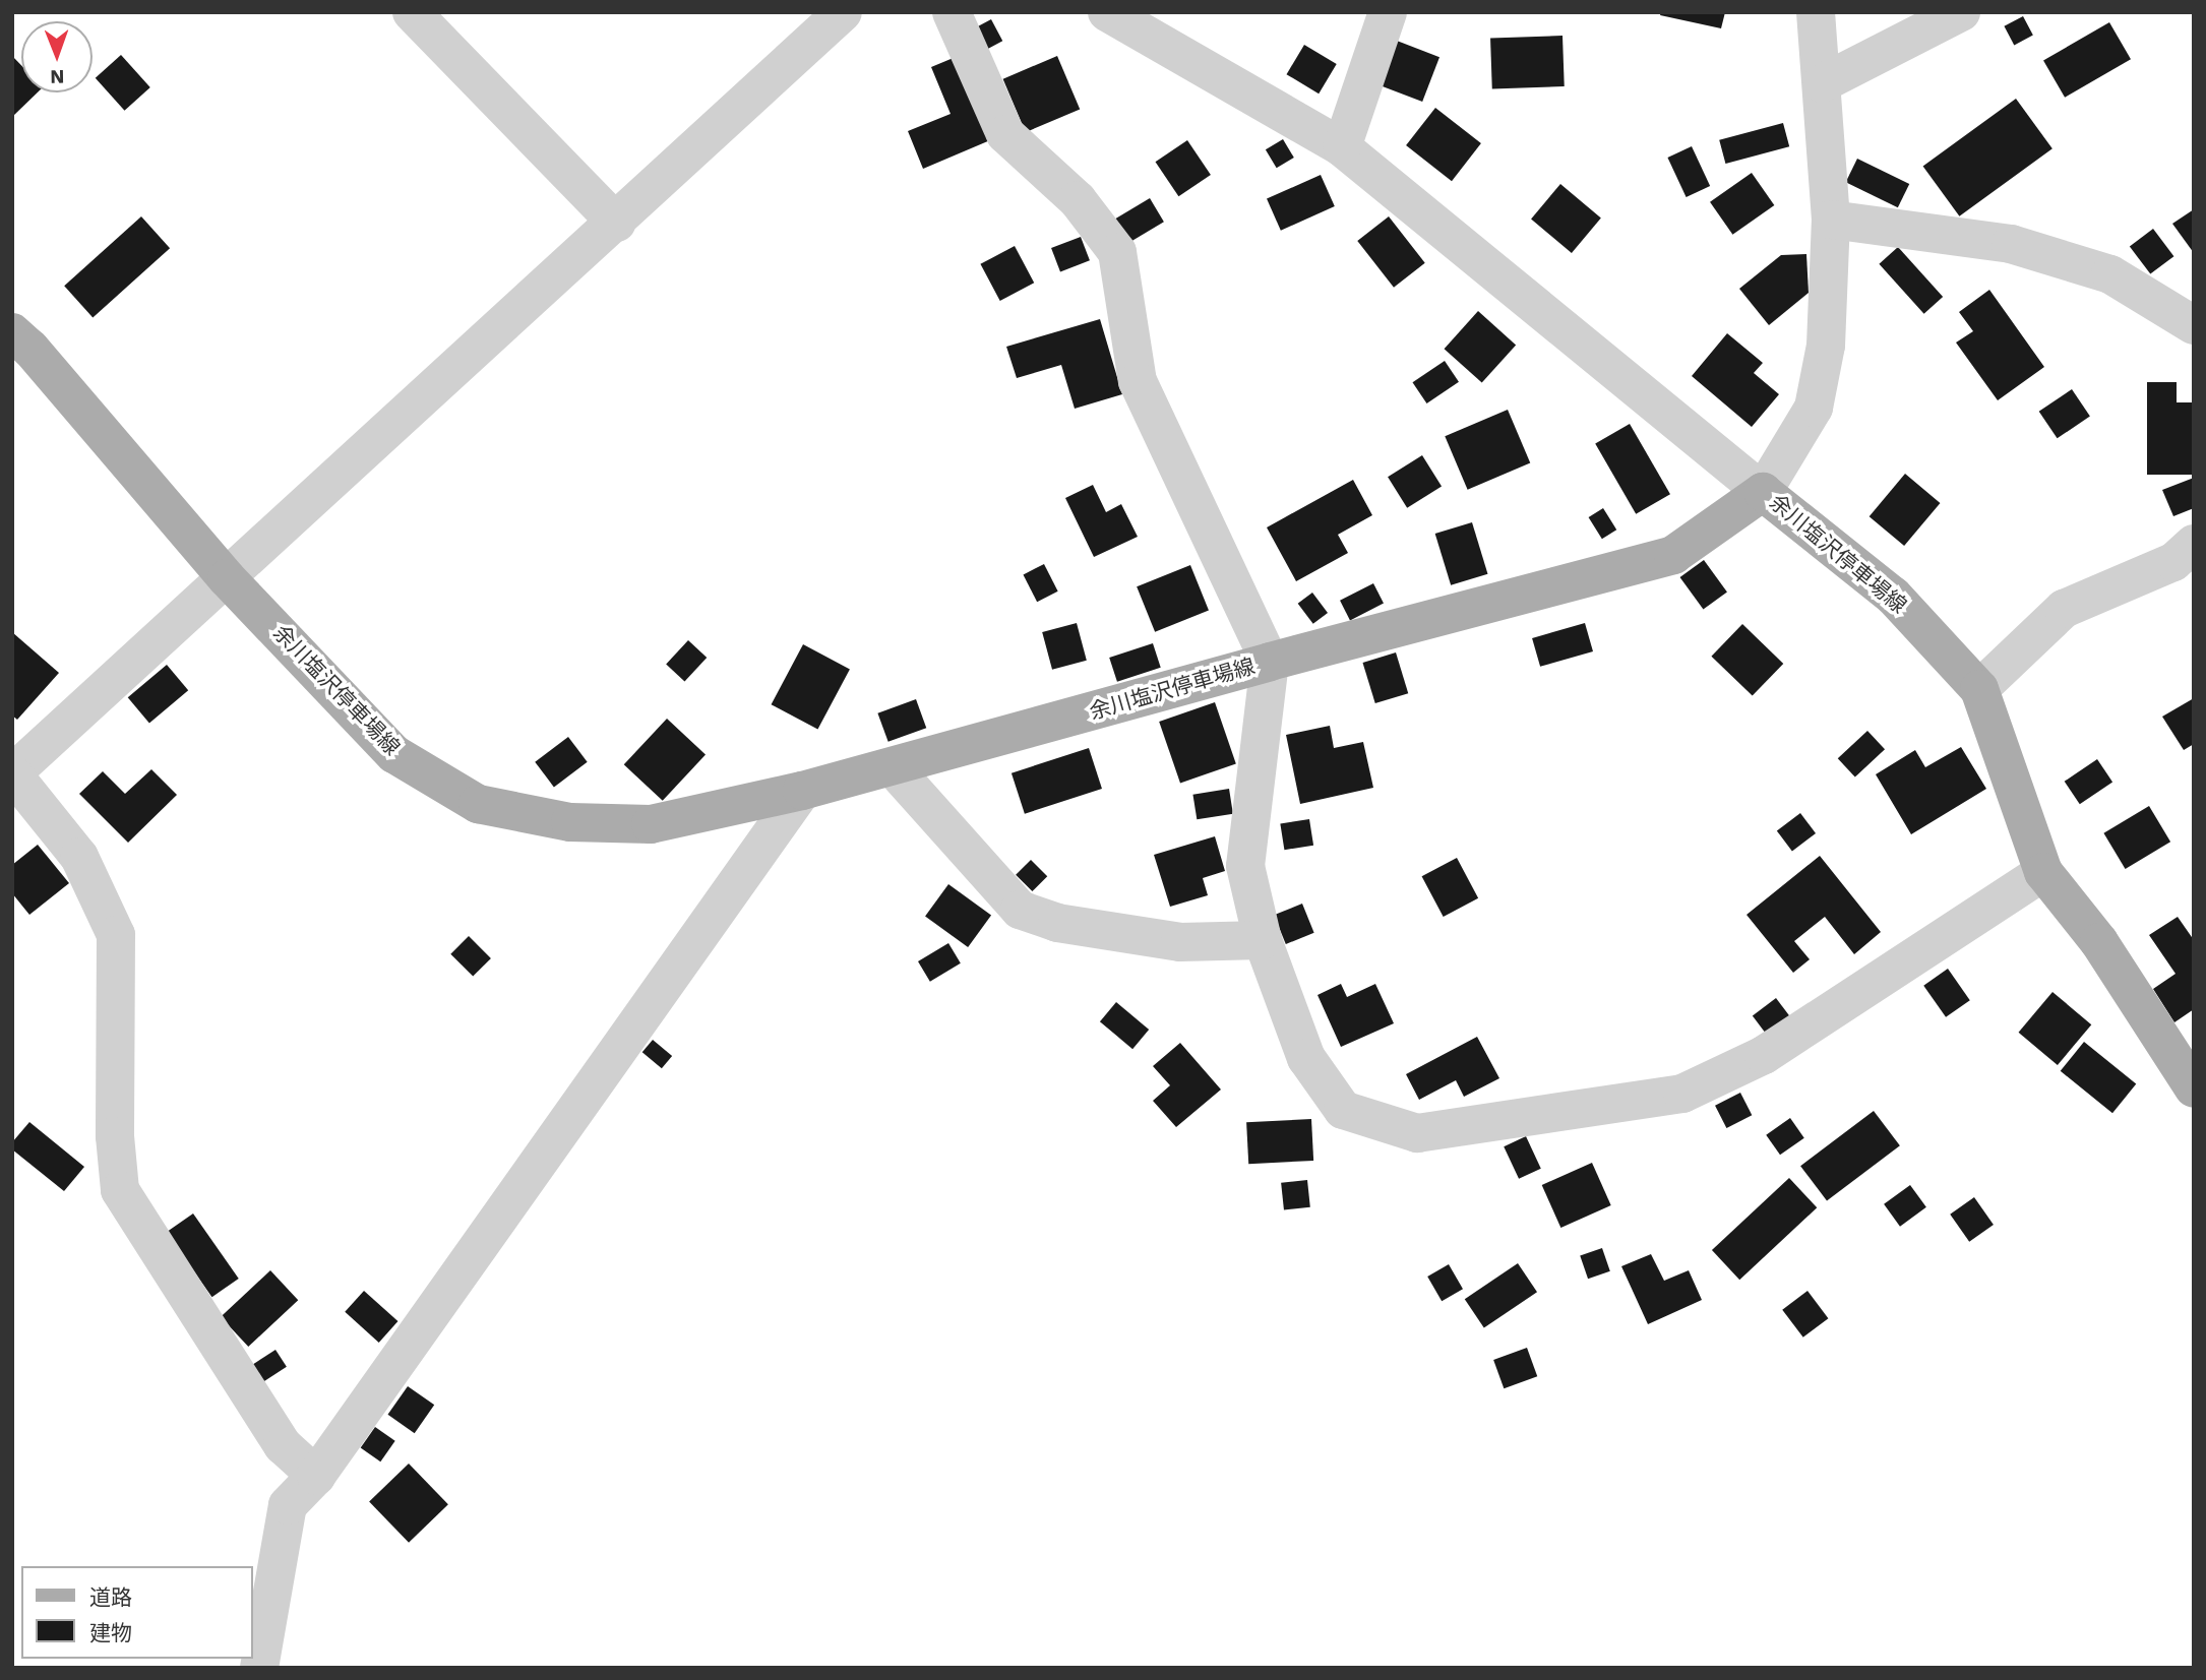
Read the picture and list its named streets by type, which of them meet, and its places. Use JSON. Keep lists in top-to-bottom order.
{
  "streets": {
    "main road": ["余川塩沢停車場線"]
  },
  "legend": ["道路", "建物"],
  "north": "bottom"
}
